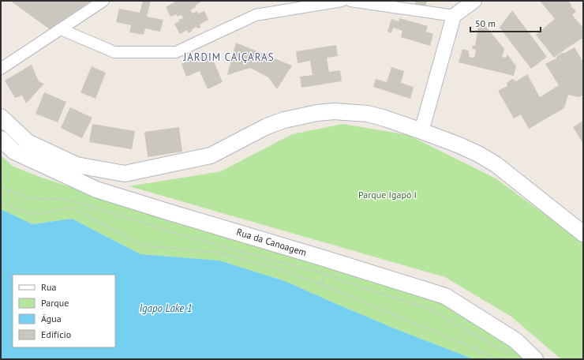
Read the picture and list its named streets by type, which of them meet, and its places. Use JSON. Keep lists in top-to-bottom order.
{
  "streets": {
    "main road": ["Rua da Canoagem"]
  },
  "districts": ["JARDIM CAIÇARAS"],
  "water": ["Igapo Lake 1"],
  "parks": ["Parque Igapó I"],
  "legend": [
    "Rua",
    "Parque",
    "Água",
    "Edifício"
  ],
  "scale_bar": "50 m"
}
